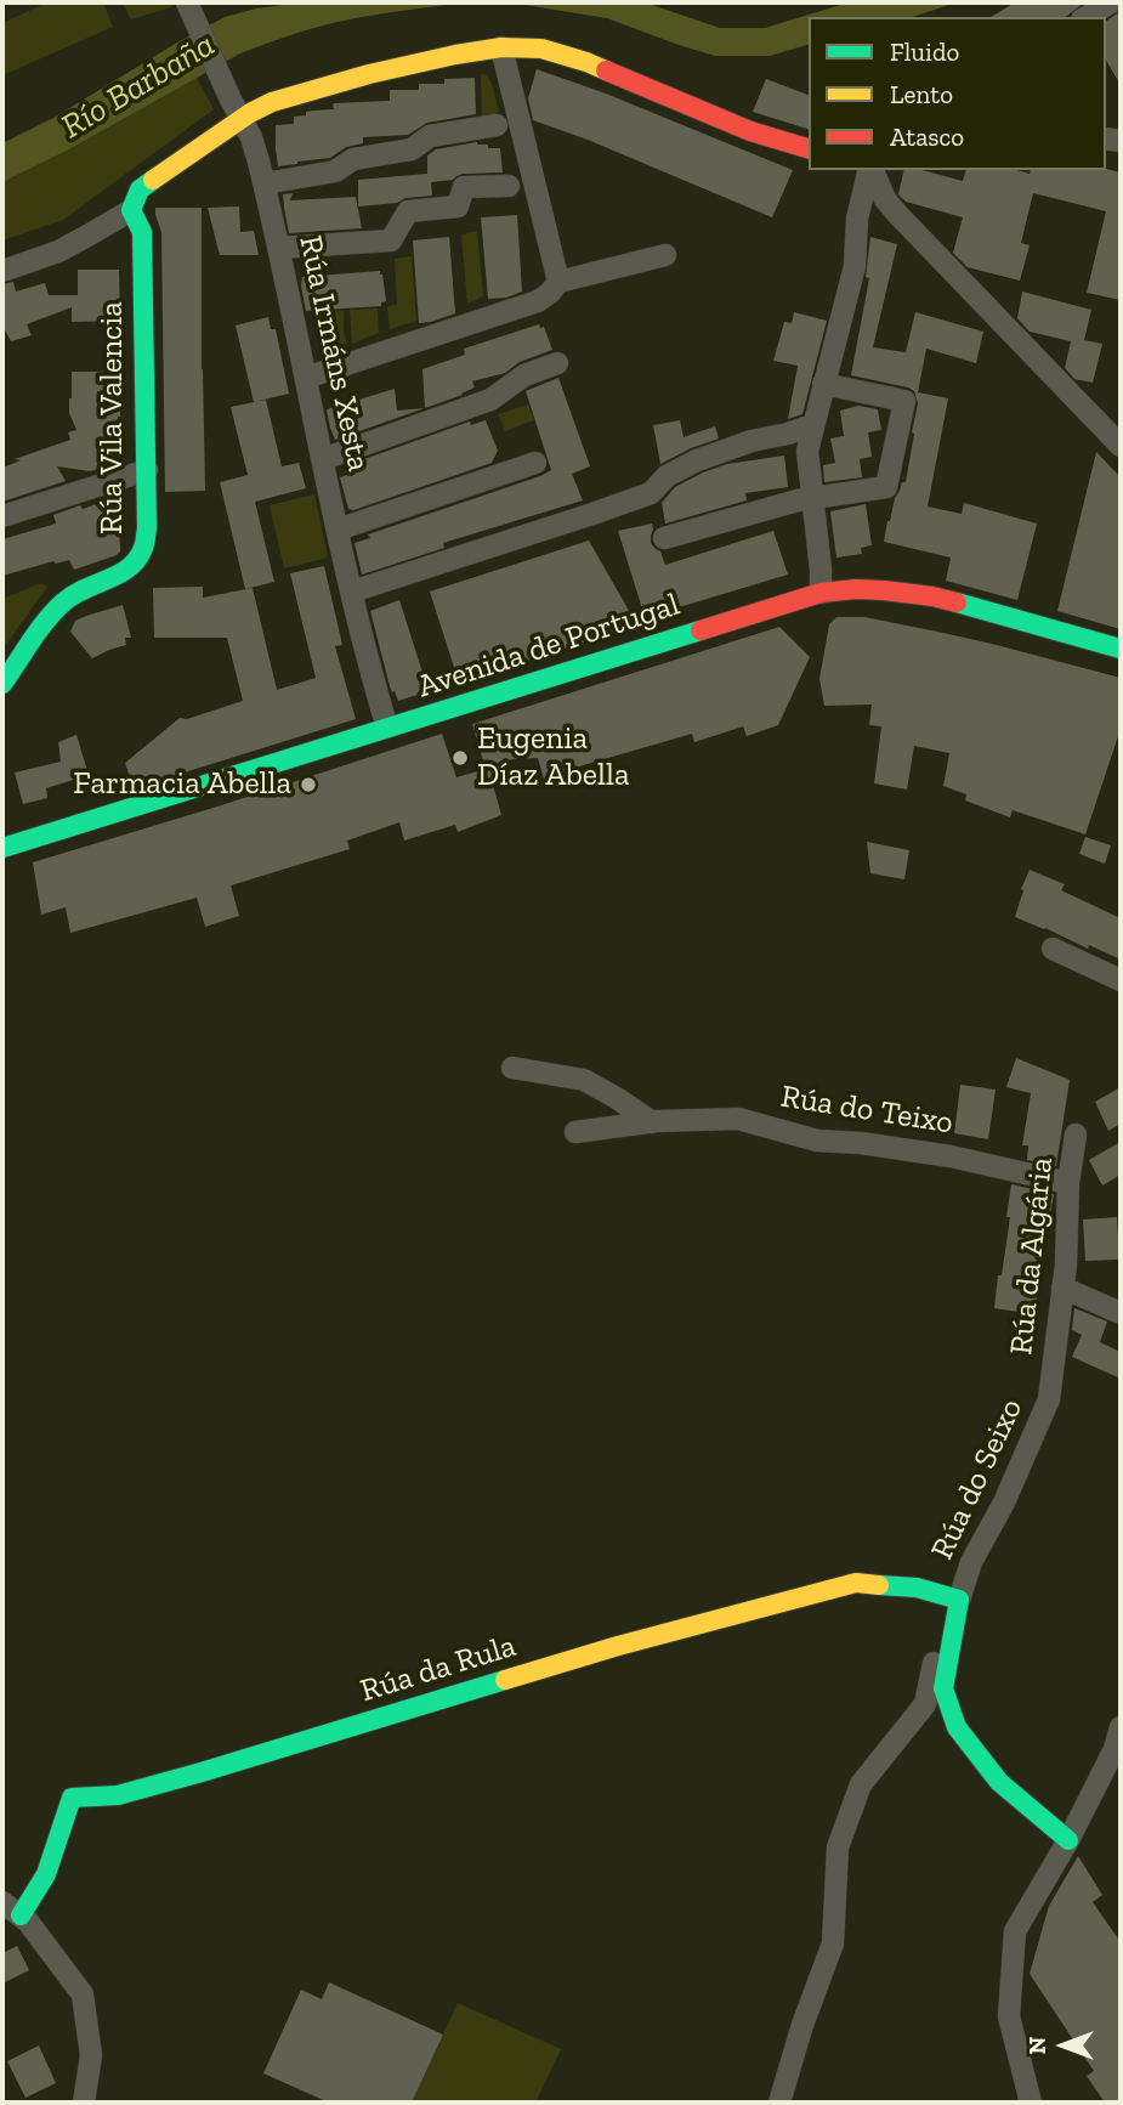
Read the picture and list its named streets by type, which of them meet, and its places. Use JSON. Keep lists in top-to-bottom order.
{
  "streets": {
    "street": [
      "Rúa Irmáns Xesta",
      "Rúa Vila Valencia",
      "Avenida de Portugal",
      "Rúa do Teixo",
      "Rúa da Algária",
      "Rúa do Seixo",
      "Rúa da Rula"
    ]
  },
  "crossings": [
    ["Rúa Irmáns Xesta", "Avenida de Portugal"],
    ["Rúa do Teixo", "Rúa da Algária"],
    ["Rúa da Algária", "Rúa do Seixo"],
    ["Rúa do Seixo", "Rúa da Rula"]
  ],
  "water": ["Río Barbaña"],
  "places": ["Eugenia Díaz Abella", "Farmacia Abella"],
  "legend": ["Fluido", "Lento", "Atasco"],
  "north": "left"
}
